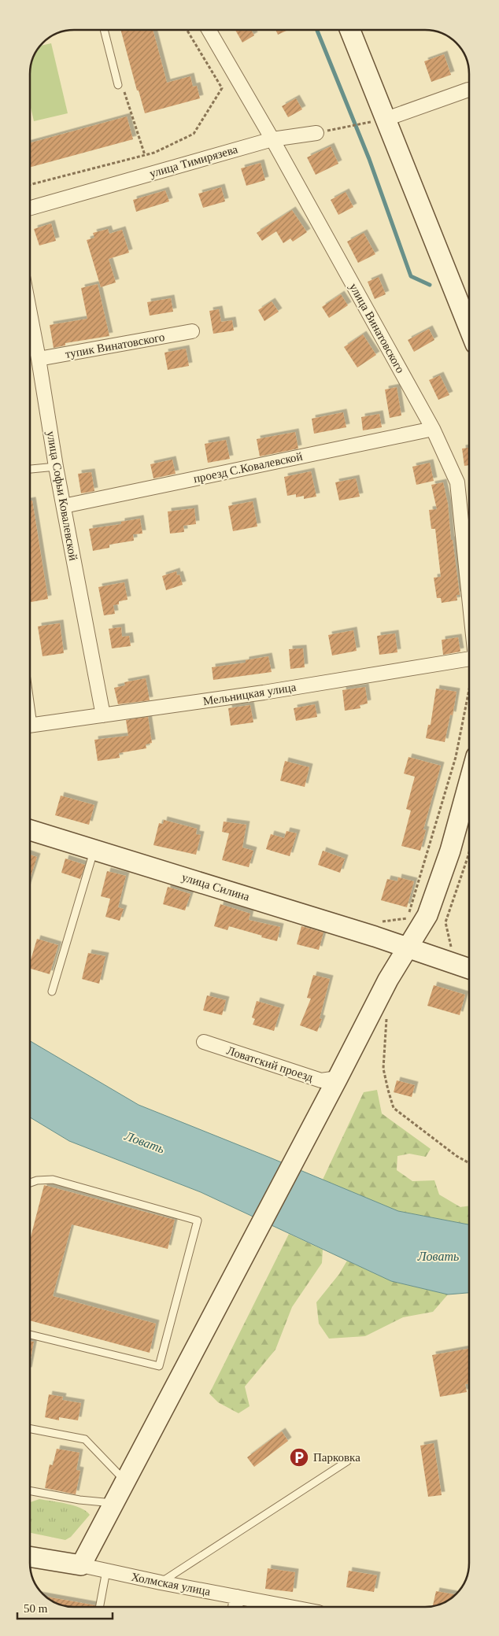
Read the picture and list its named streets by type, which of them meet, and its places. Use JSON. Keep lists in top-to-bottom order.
{
  "streets": {
    "main road": ["улица Силина", "Холмская улица"],
    "street": [
      "улица Тимирязева",
      "улица Винатовского",
      "тупик Винатовского",
      "проезд С.Ковалевской",
      "улица Софьи Ковалевской",
      "Мельницкая улица",
      "Ловатский проезд"
    ]
  },
  "crossings": [
    ["улица Тимирязева", "улица Винатовского"],
    ["улица Винатовского", "проезд С.Ковалевской"],
    ["тупик Винатовского", "улица Софьи Ковалевской"],
    ["проезд С.Ковалевской", "улица Софьи Ковалевской"],
    ["улица Софьи Ковалевской", "Мельницкая улица"]
  ],
  "water": ["Ловать"],
  "places": {
    "parking": ["Парковка"]
  },
  "scale_bar": "50 m"
}
